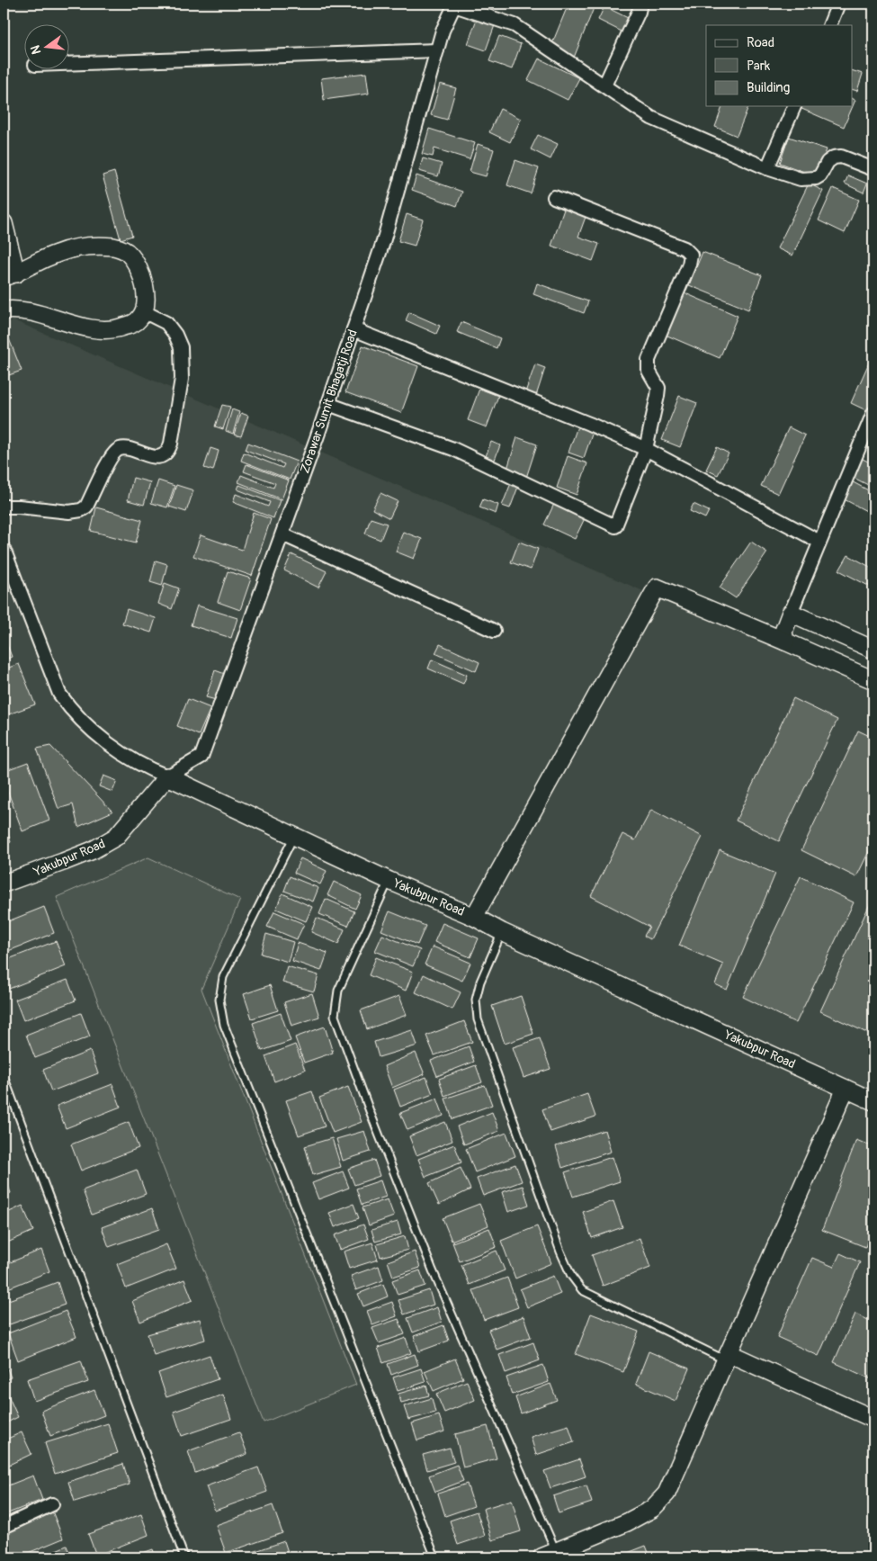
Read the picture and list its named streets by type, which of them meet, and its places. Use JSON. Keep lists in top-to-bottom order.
{
  "streets": {
    "street": ["Zorawar Sumit Bhagatji Road", "Yakubpur Road"]
  },
  "crossings": [
    ["Zorawar Sumit Bhagatji Road", "Yakubpur Road"]
  ],
  "legend": ["Road", "Park", "Building"],
  "north": "left"
}
